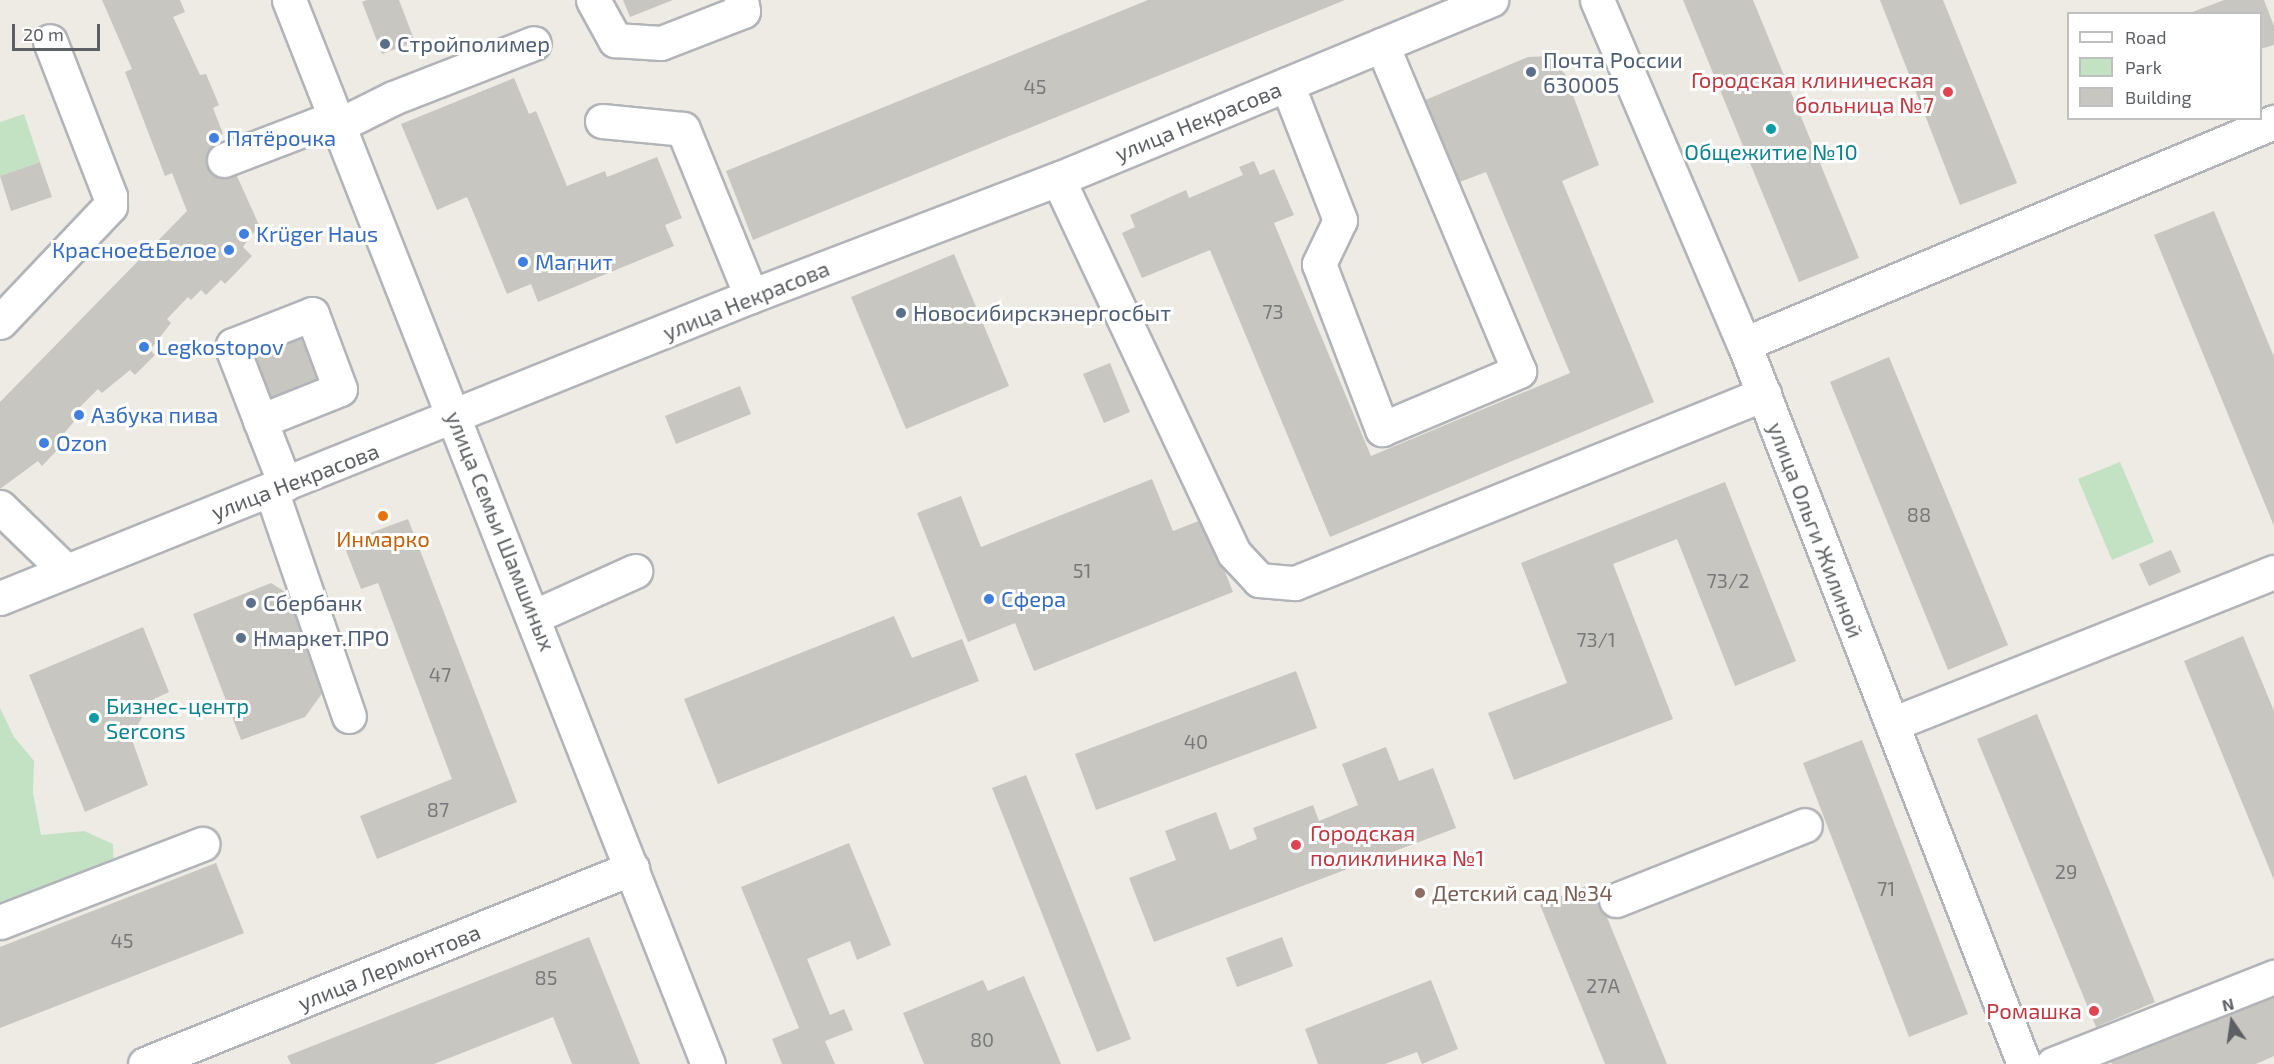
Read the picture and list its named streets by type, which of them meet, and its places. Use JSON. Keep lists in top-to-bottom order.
{
  "streets": {
    "street": [
      "улица Некрасова",
      "улица Ольги Жилиной",
      "улица Семьи Шамшиных",
      "улица Лермонтова"
    ]
  },
  "crossings": [
    ["улица Некрасова", "улица Семьи Шамшиных"],
    ["улица Семьи Шамшиных", "улица Лермонтова"]
  ],
  "places": [
    "Стройполимер",
    "Почта России 630005",
    "Городская клиническая больница №7",
    "Общежитие №10",
    "Пятёрочка",
    "Krüger Haus",
    "Красное&Белое",
    "Магнит",
    "Новосибирскэнергосбыт",
    "Legkostopov",
    "Азбука пива",
    "Ozon",
    "Инмарко",
    "Сфера",
    "Сбербанк",
    "Нмаркет.ПРО",
    "Бизнес-центр Sercons",
    "Городская поликлиника №1",
    "Детский сад №34",
    "Ромашка"
  ],
  "house_numbers": [
    "45",
    "73",
    "88",
    "51",
    "73/2",
    "73/1",
    "47",
    "40",
    "87",
    "29",
    "71",
    "45",
    "85",
    "27А",
    "80"
  ],
  "legend": ["Road", "Park", "Building"],
  "scale_bar": "20 m",
  "north": "top"
}
